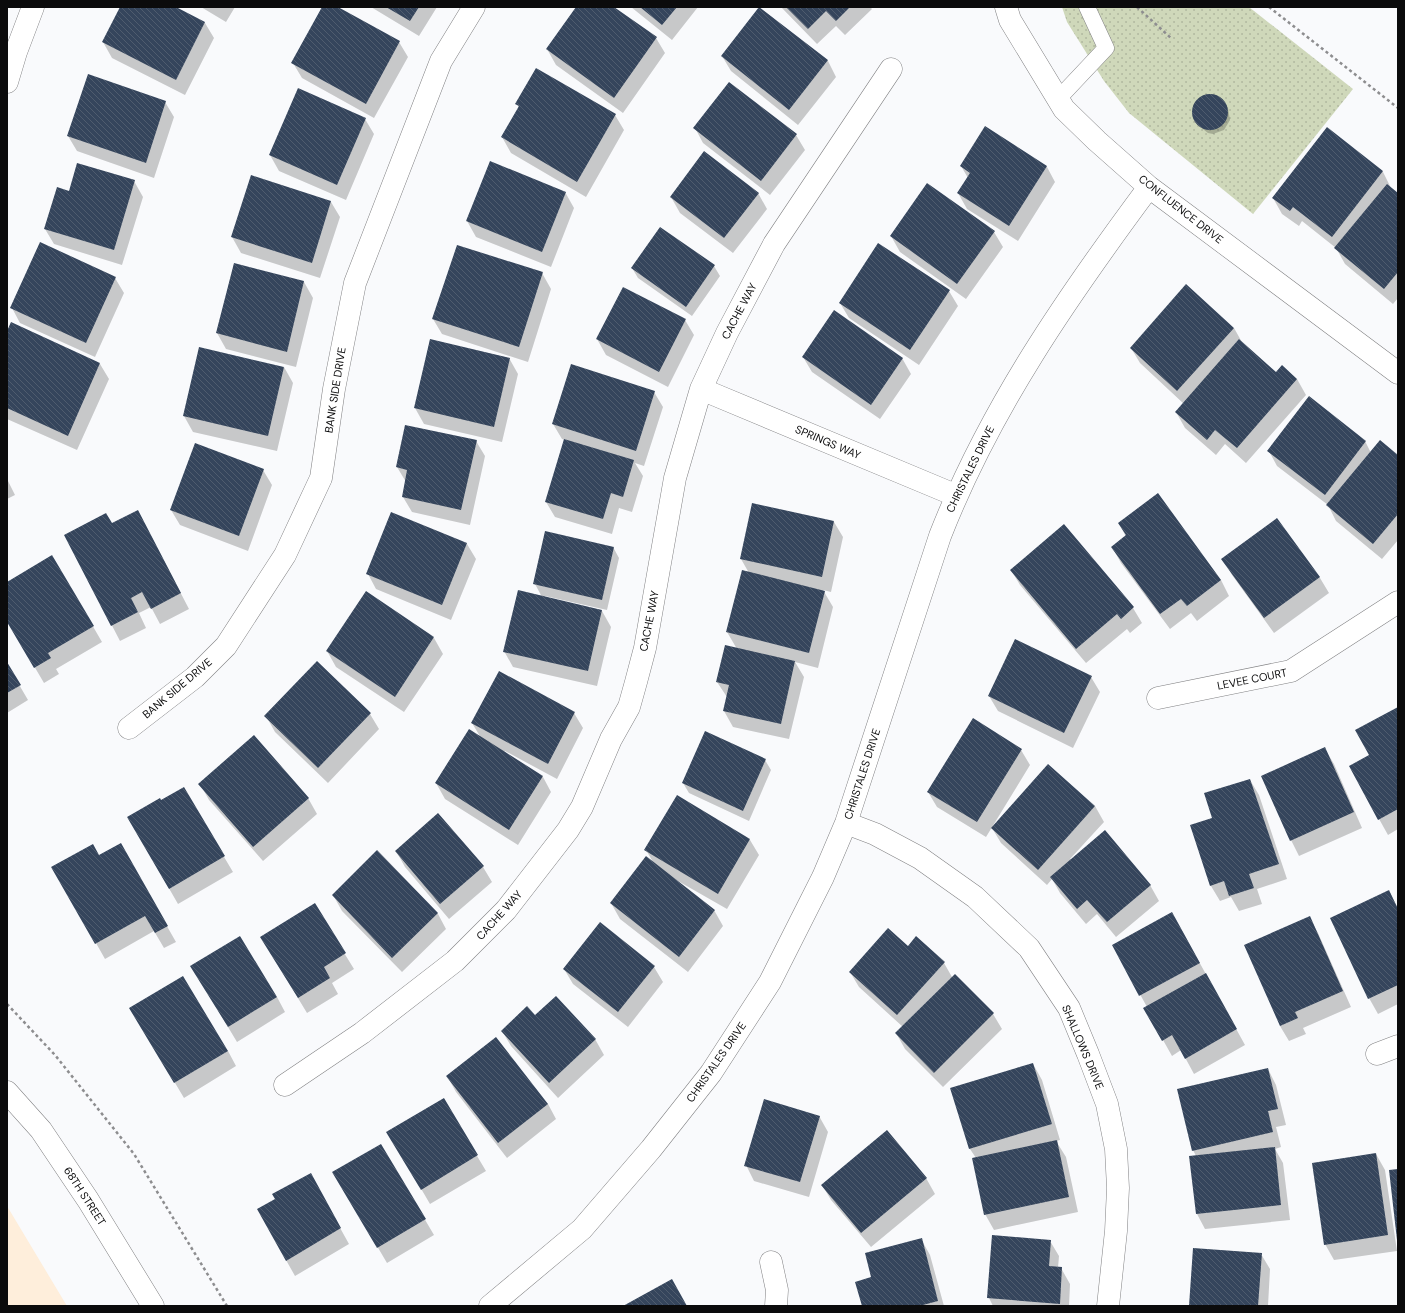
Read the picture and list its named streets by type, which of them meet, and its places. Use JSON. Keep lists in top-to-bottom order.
{
  "streets": {
    "street": [
      "CONFLUENCE DRIVE",
      "CACHE WAY",
      "BANK SIDE DRIVE",
      "SPRINGS WAY",
      "CHRISTALES DRIVE",
      "LEVEE COURT",
      "SHALLOWS DRIVE",
      "68TH STREET"
    ]
  },
  "crossings": [
    ["CONFLUENCE DRIVE", "CHRISTALES DRIVE"],
    ["CACHE WAY", "SPRINGS WAY"],
    ["SPRINGS WAY", "CHRISTALES DRIVE"],
    ["CHRISTALES DRIVE", "SHALLOWS DRIVE"]
  ]
}
